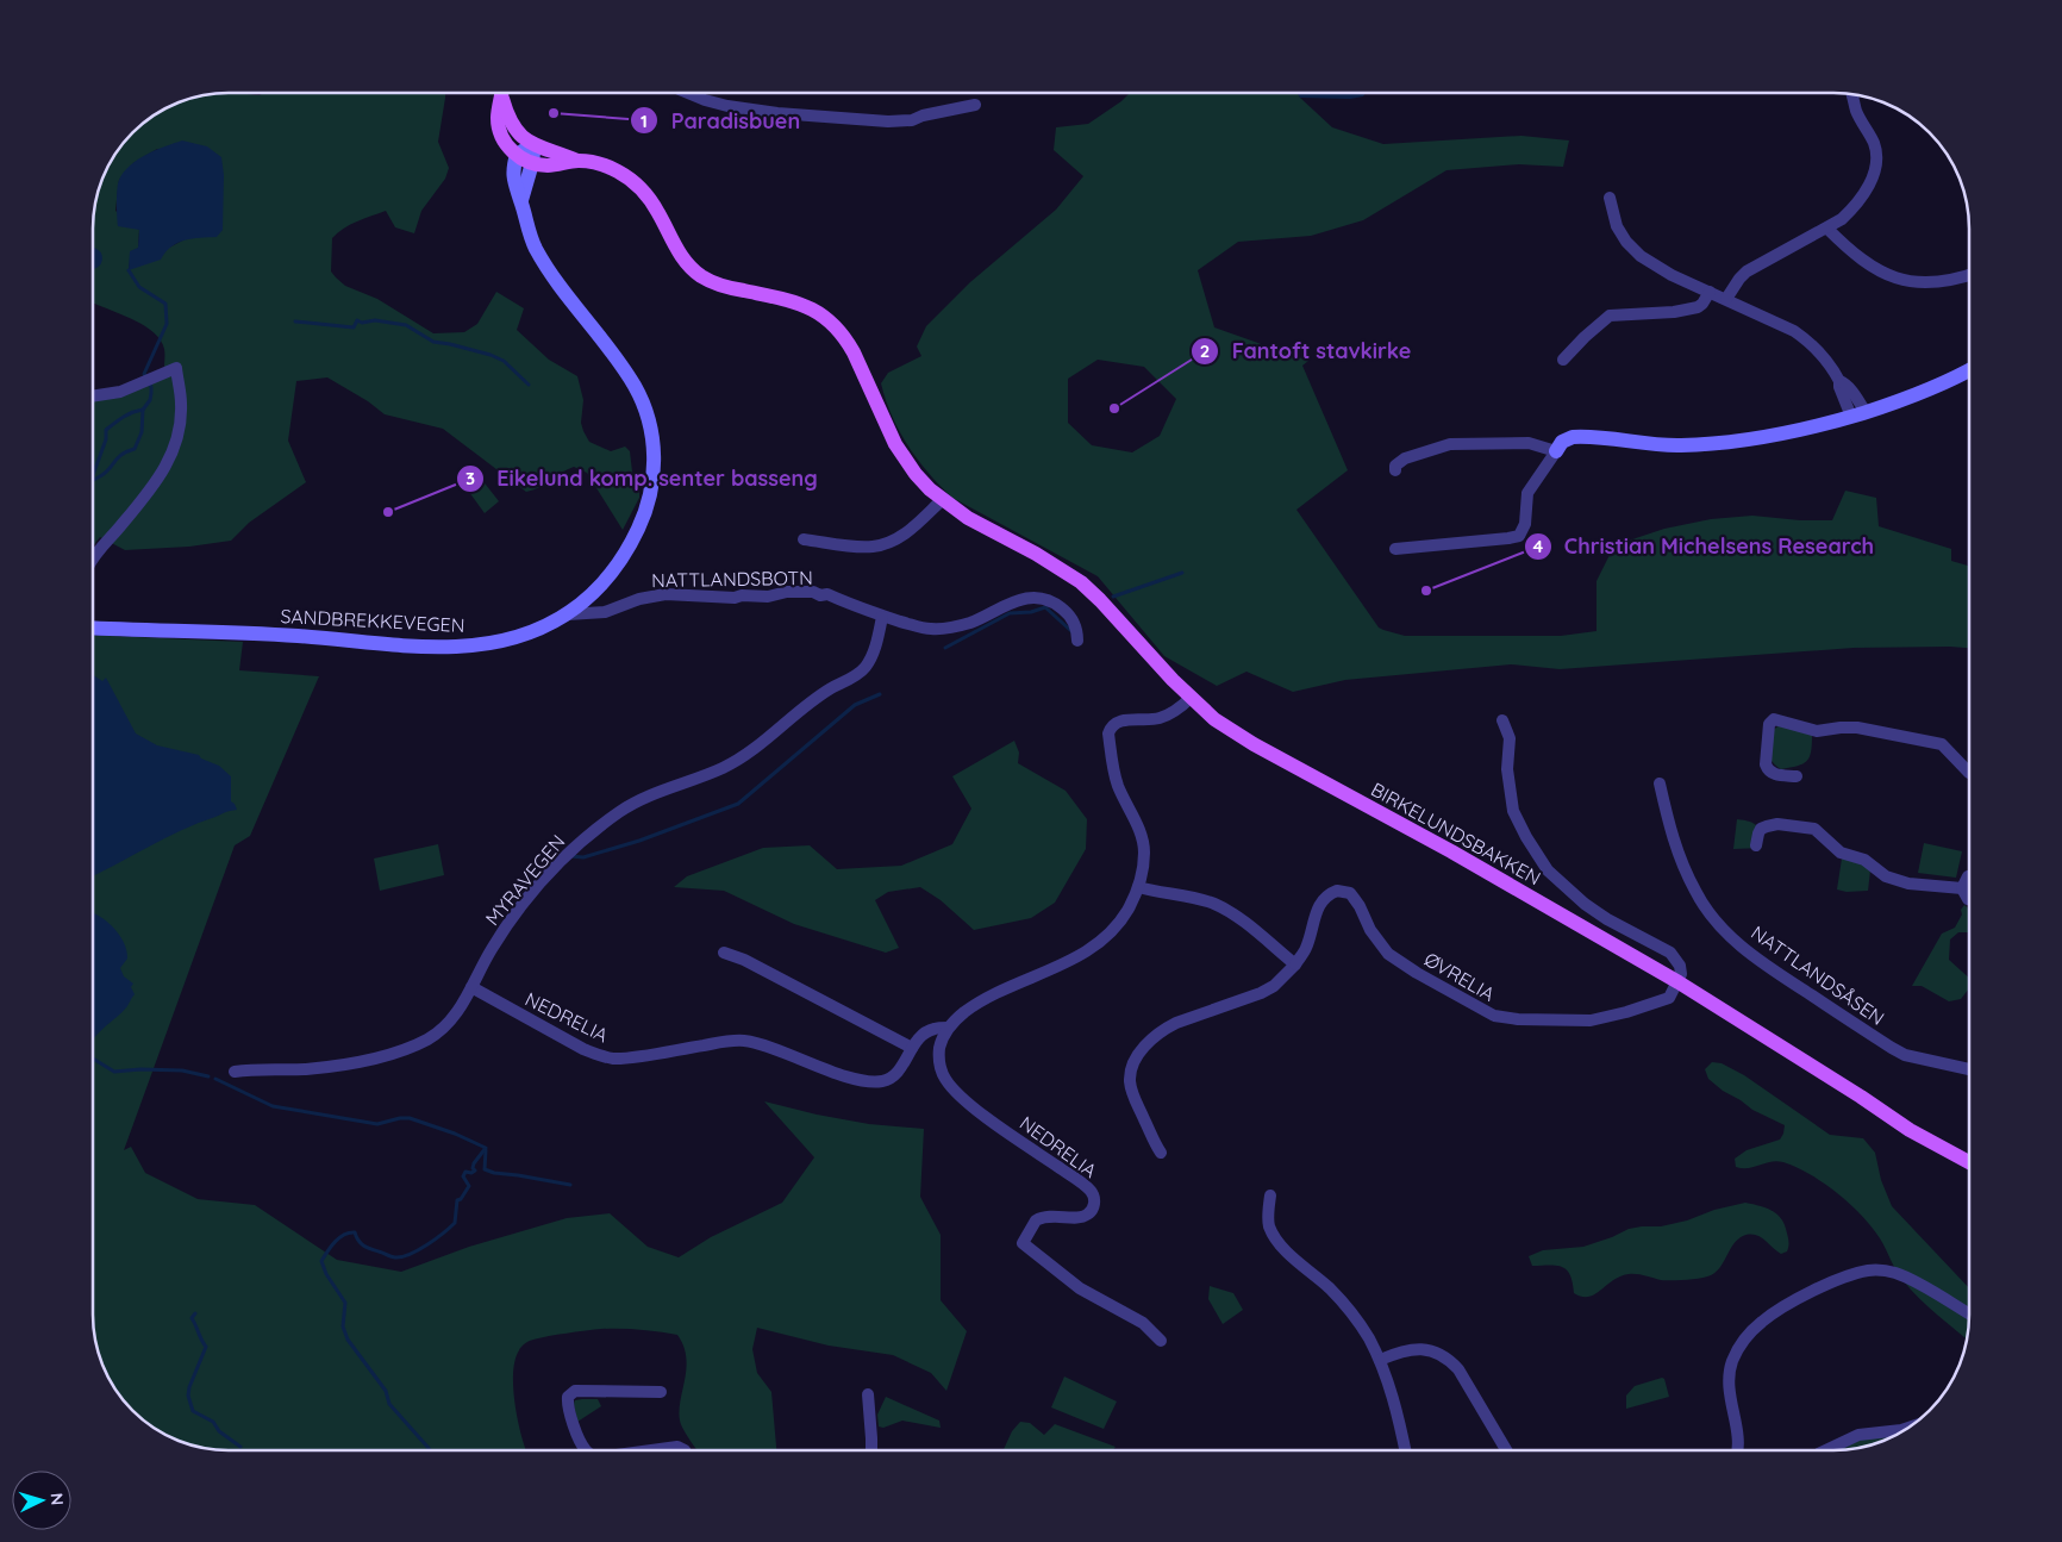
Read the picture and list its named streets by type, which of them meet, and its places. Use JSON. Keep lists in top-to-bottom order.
{
  "streets": {
    "main road": ["BIRKELUNDSBAKKEN"],
    "street": [
      "NATTLANDSBOTN",
      "SANDBREKKEVEGEN",
      "MYRAVEGEN",
      "NATTLANDSÅSEN",
      "ØVRELIA",
      "NEDRELIA"
    ]
  },
  "crossings": [
    ["NATTLANDSBOTN", "SANDBREKKEVEGEN"],
    ["NATTLANDSBOTN", "MYRAVEGEN"],
    ["BIRKELUNDSBAKKEN", "ØVRELIA"],
    ["BIRKELUNDSBAKKEN", "NEDRELIA"],
    ["MYRAVEGEN", "NEDRELIA"]
  ],
  "places": [
    "Paradisbuen",
    "Fantoft stavkirke",
    "Eikelund komp. senter basseng",
    "Christian Michelsens Research"
  ],
  "north": "right"
}
